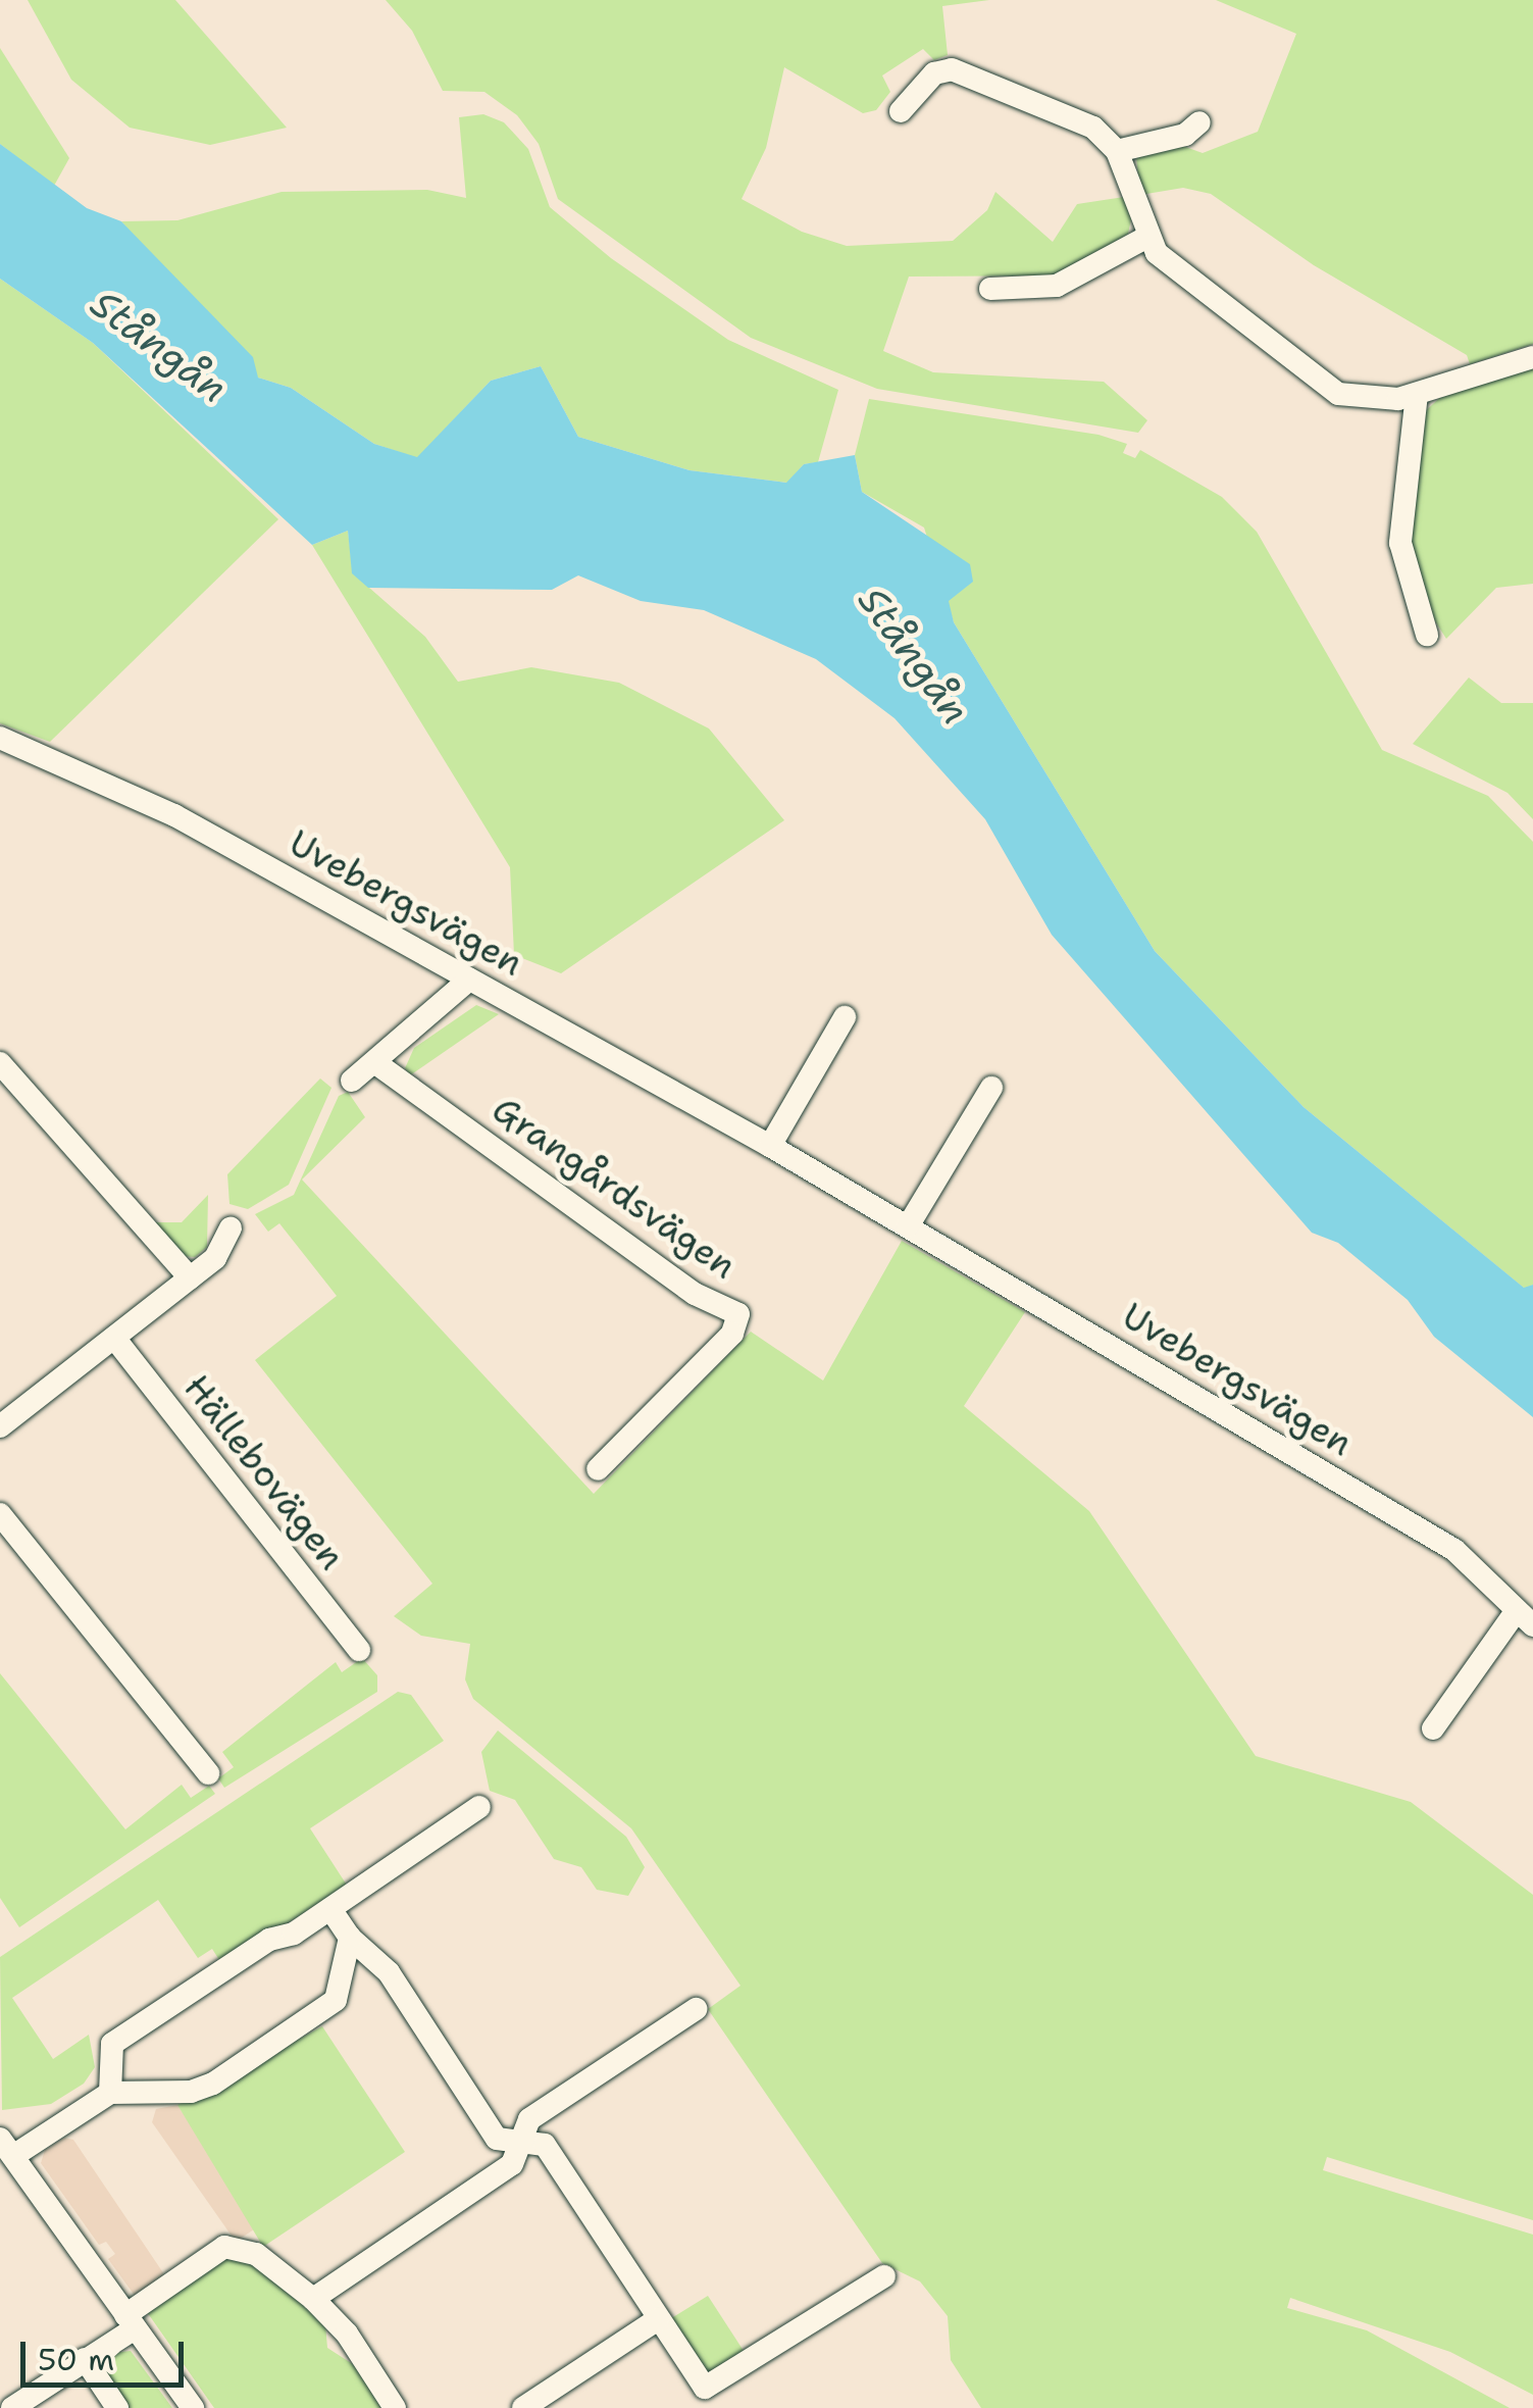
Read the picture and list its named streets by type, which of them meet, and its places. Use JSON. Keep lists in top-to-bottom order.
{
  "streets": {
    "street": ["Uvebergsvägen", "Grangårdsvägen", "Hällebovägen"]
  },
  "water": ["Stångån"],
  "scale_bar": "50 m"
}
